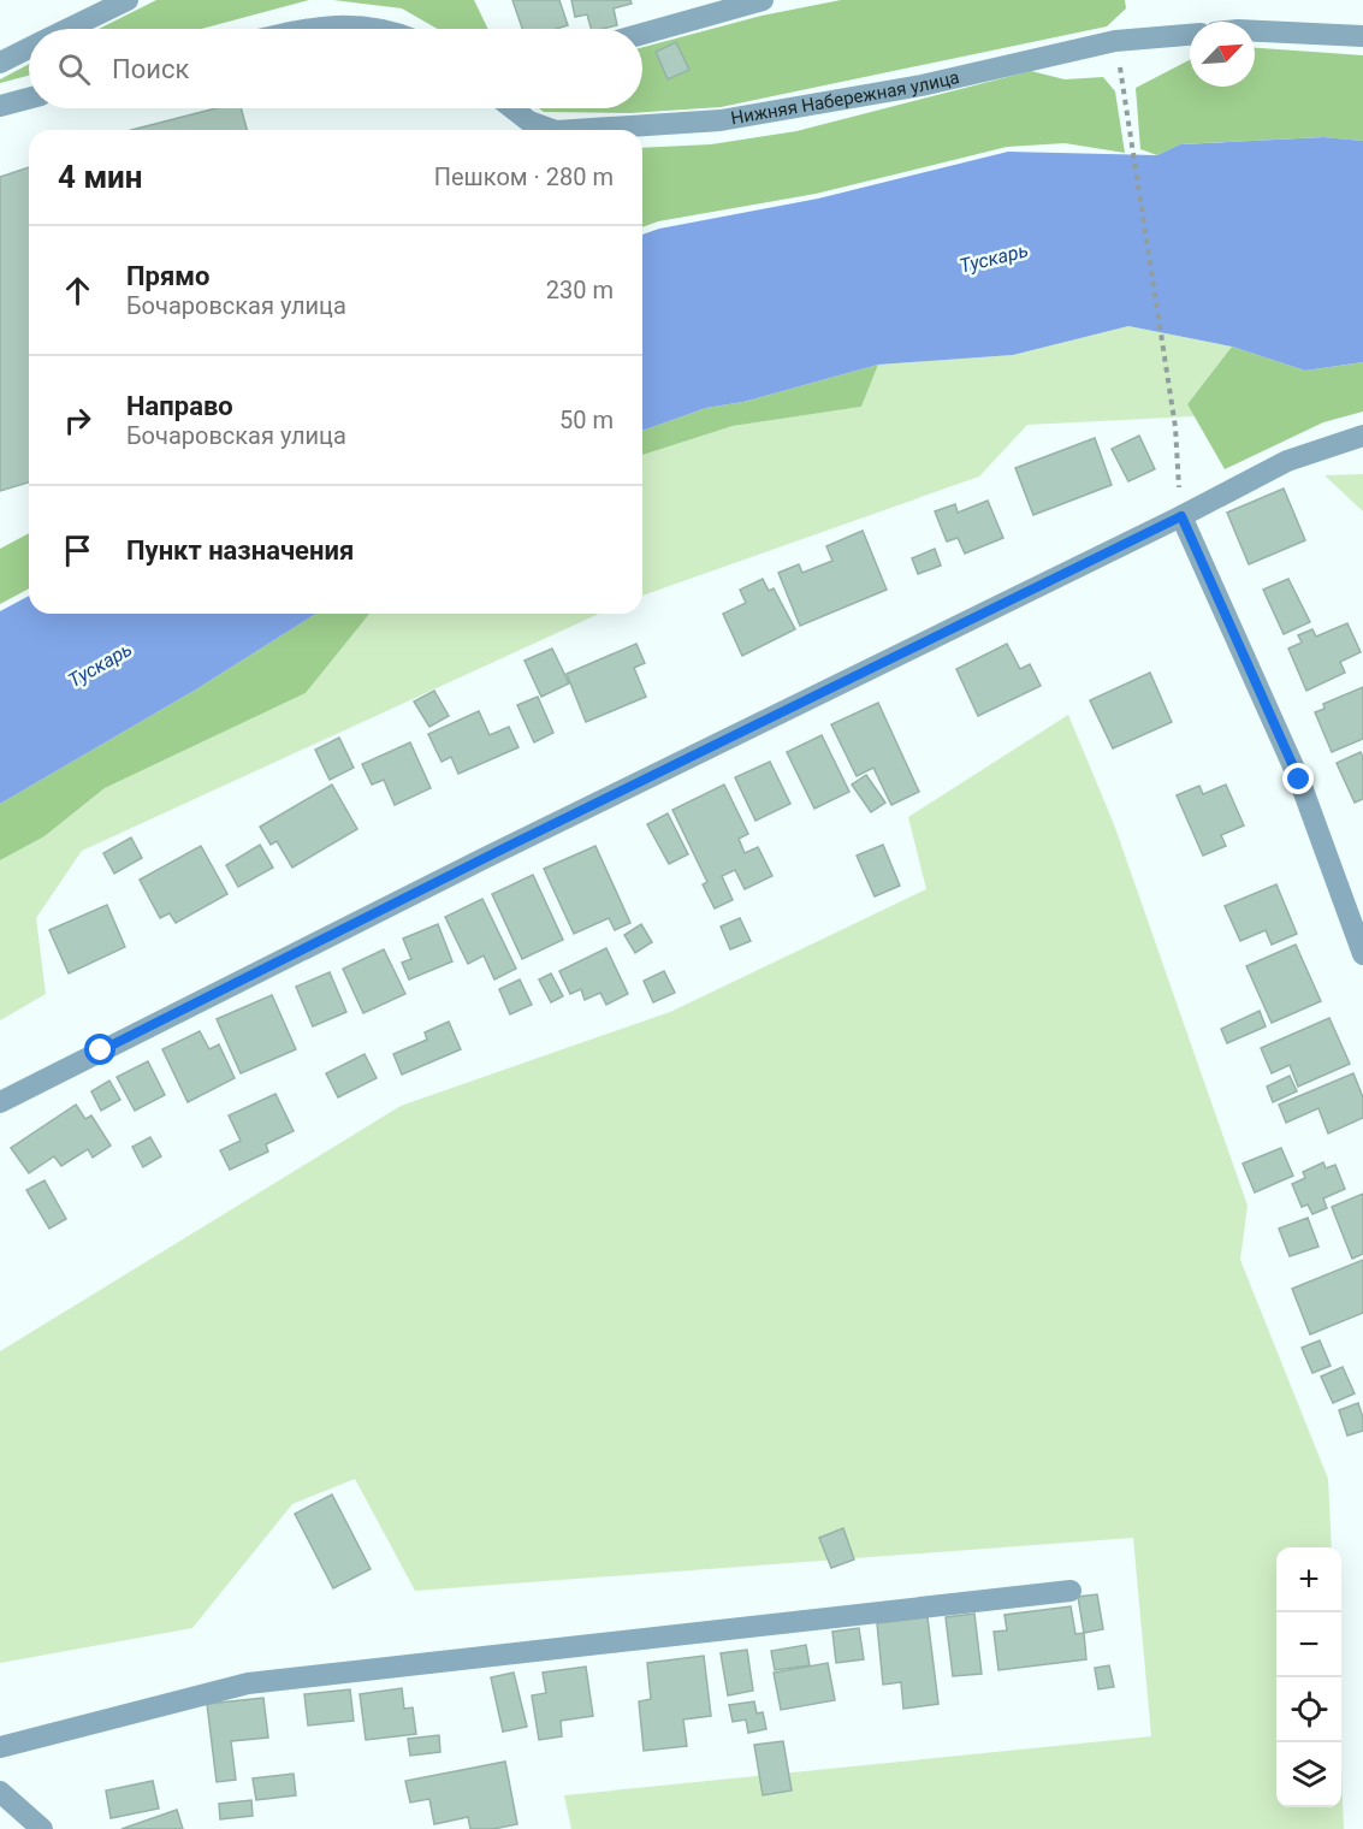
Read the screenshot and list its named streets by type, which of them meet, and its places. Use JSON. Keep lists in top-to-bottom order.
{
  "streets": {
    "street": ["Нижняя Набережная улица"]
  },
  "water": ["Тускарь"],
  "north": "top right",
  "page": {
    "search": "Поиск",
    "heading": ["4 мин", "Пешком · 280 m"],
    "list": [
      ["Прямо", "Бочаровская улица", "230 m"],
      ["Направо", "Бочаровская улица", "50 m"],
      "Пункт назначения"
    ],
    "map_buttons": ["+", "−"]
  }
}
